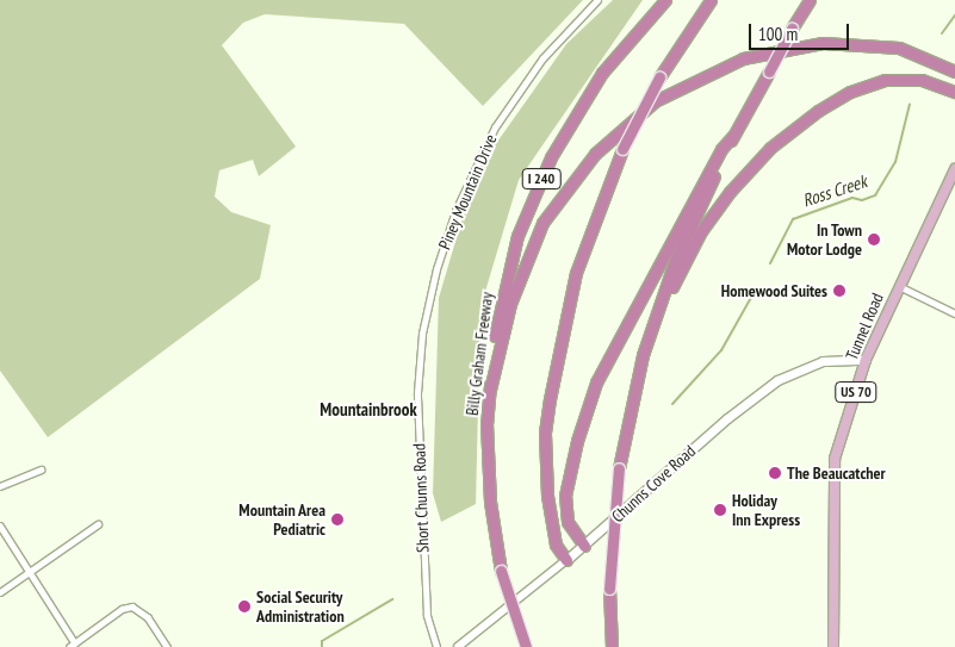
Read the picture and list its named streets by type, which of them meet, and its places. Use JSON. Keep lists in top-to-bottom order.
{
  "streets": {
    "highway": ["I 240", "Billy Graham Freeway"],
    "main road": ["Tunnel Road", "US 70", "Chunns Cove Road"],
    "street": ["Piney Mountain Drive", "Short Chunns Road"]
  },
  "crossings": [
    ["Piney Mountain Drive", "Short Chunns Road"],
    ["Tunnel Road", "Chunns Cove Road"]
  ],
  "districts": ["Mountainbrook"],
  "water": ["Ross Creek"],
  "places": [
    "In Town Motor Lodge",
    "Homewood Suites",
    "The Beaucatcher",
    "Holiday Inn Express",
    "Mountain Area Pediatric",
    "Social Security Administration"
  ],
  "scale_bar": "100 m"
}
